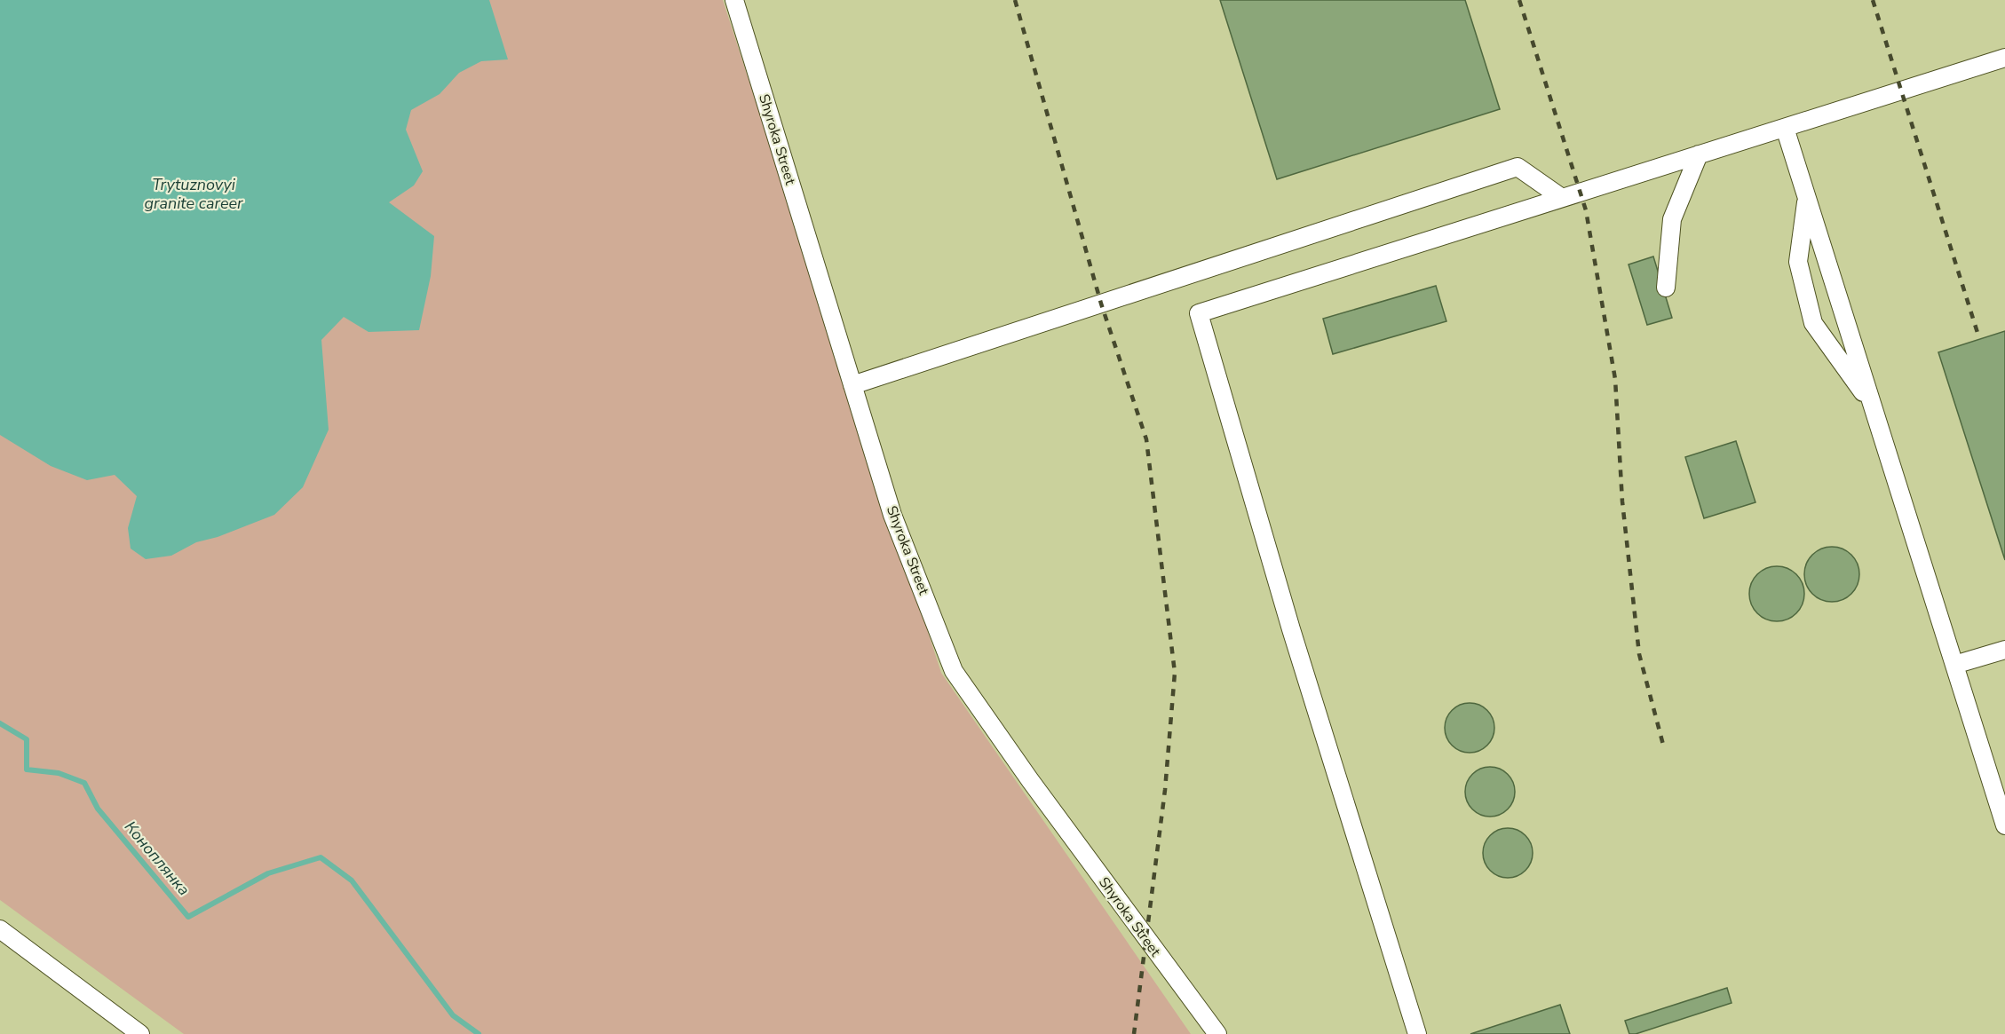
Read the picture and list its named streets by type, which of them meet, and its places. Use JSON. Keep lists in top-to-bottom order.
{
  "streets": {
    "street": ["Shyroka Street"]
  },
  "water": ["Trytuznovyi granite career", "Коноплянка"]
}
